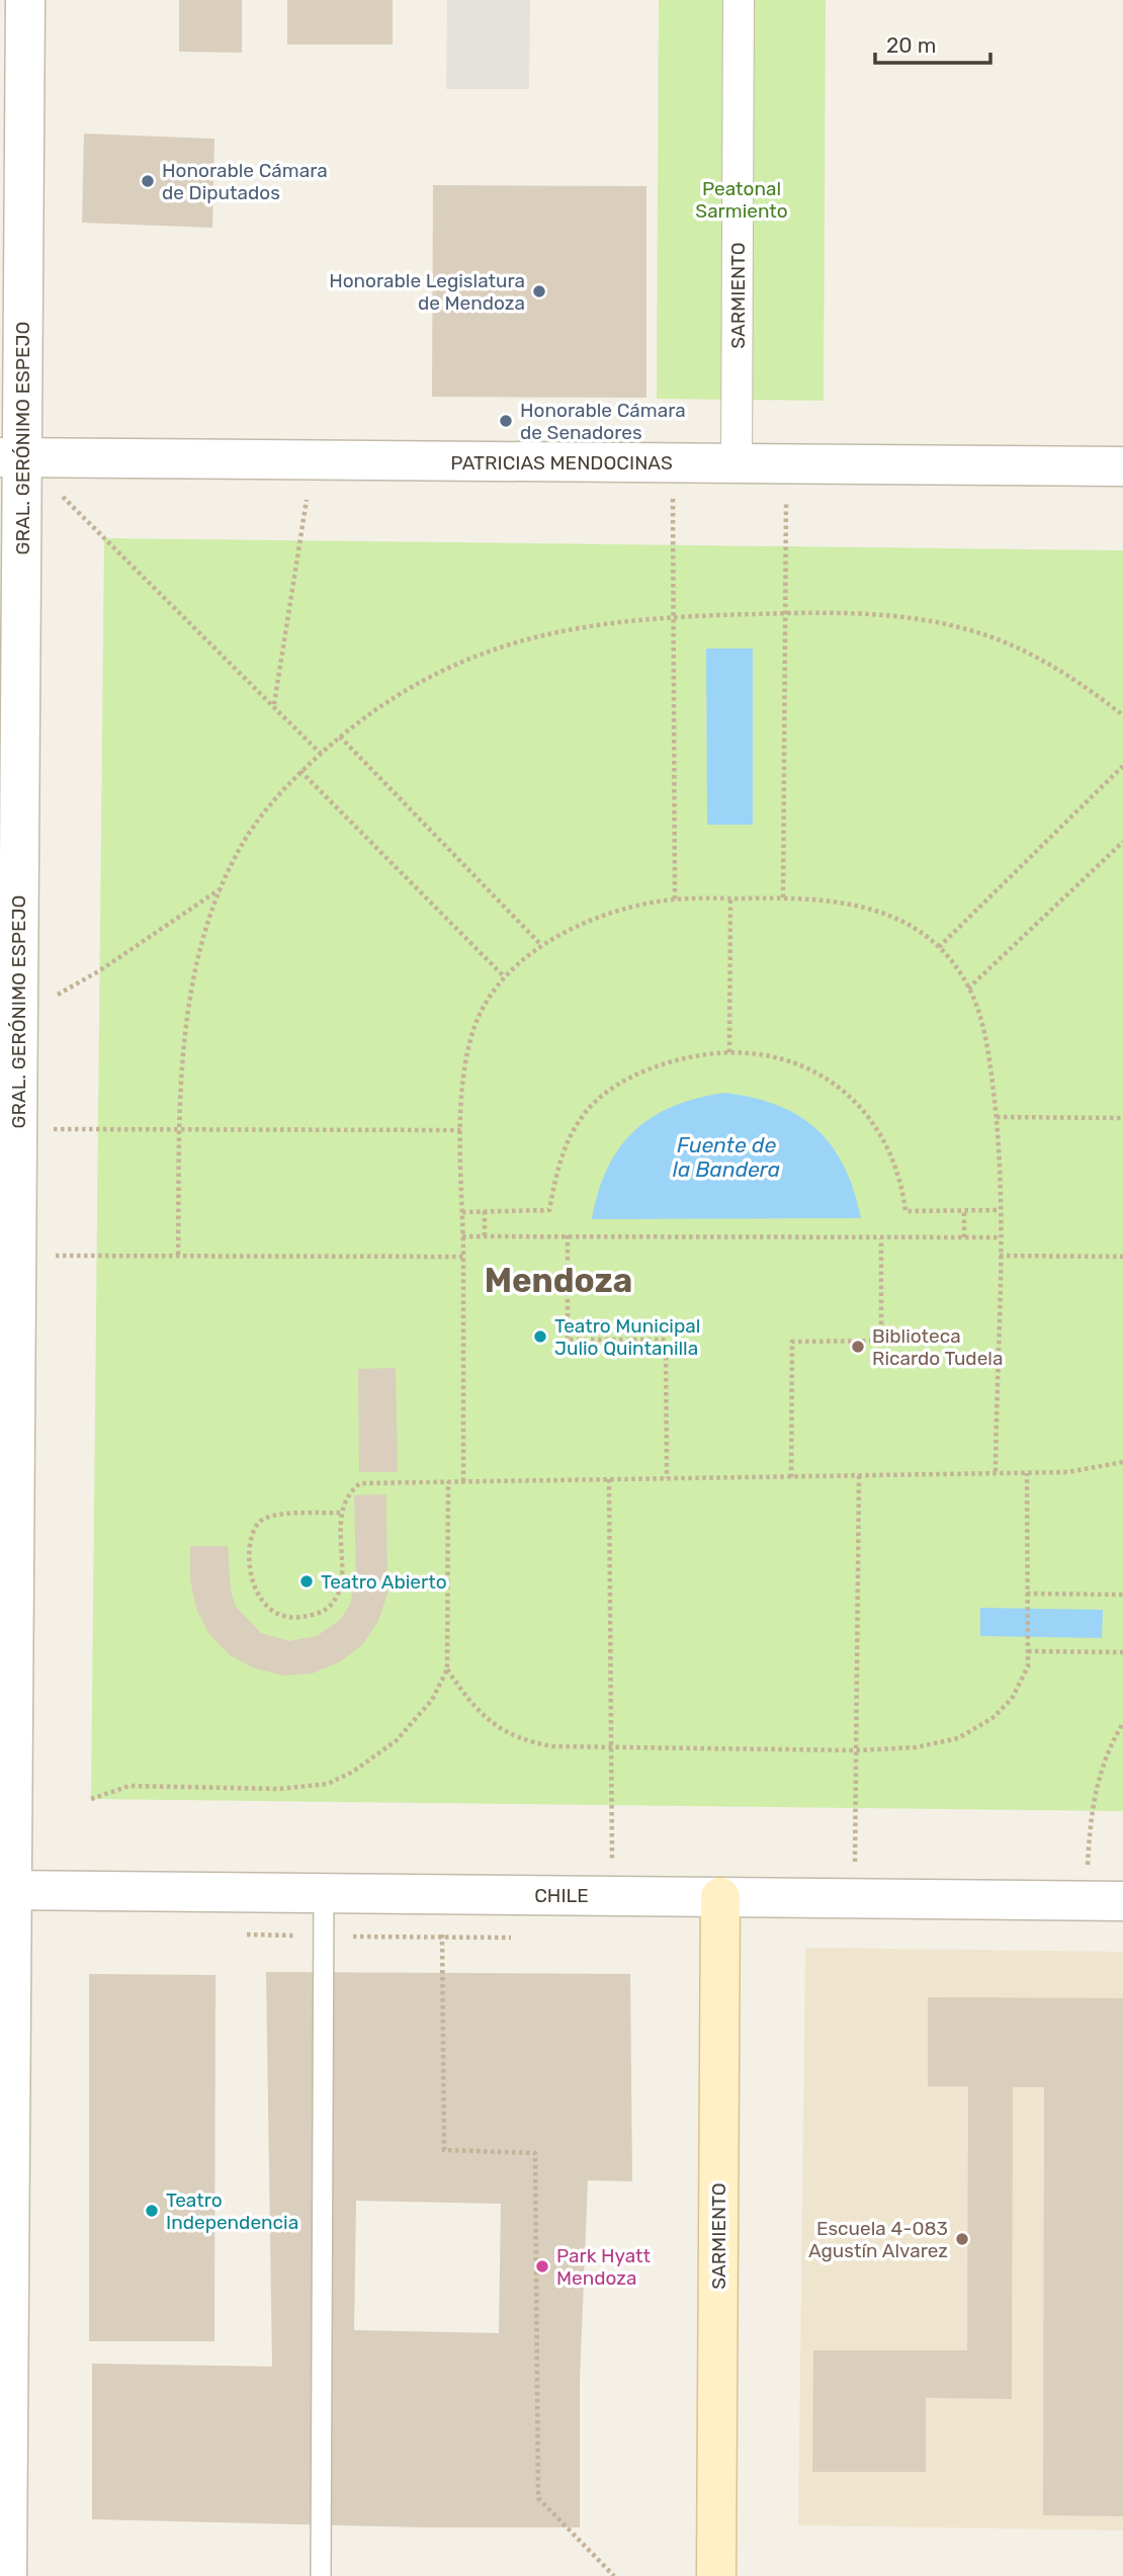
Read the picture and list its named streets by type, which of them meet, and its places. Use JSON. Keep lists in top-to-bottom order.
{
  "streets": {
    "main road": ["SARMIENTO"],
    "street": ["GRAL. GERÓNIMO ESPEJO", "PATRICIAS MENDOCINAS", "CHILE"]
  },
  "crossings": [
    ["SARMIENTO", "PATRICIAS MENDOCINAS"],
    ["SARMIENTO", "CHILE"],
    ["GRAL. GERÓNIMO ESPEJO", "PATRICIAS MENDOCINAS"],
    ["GRAL. GERÓNIMO ESPEJO", "CHILE"]
  ],
  "districts": ["Mendoza"],
  "water": ["Fuente de la Bandera"],
  "parks": ["Peatonal Sarmiento"],
  "places": [
    "Honorable Cámara de Diputados",
    "Honorable Legislatura de Mendoza",
    "Honorable Cámara de Senadores",
    "Teatro Municipal Julio Quintanilla",
    "Biblioteca Ricardo Tudela",
    "Teatro Abierto",
    "Teatro Independencia",
    "Escuela 4-083 Agustín Alvarez",
    "Park Hyatt Mendoza"
  ],
  "scale_bar": "20 m"
}
